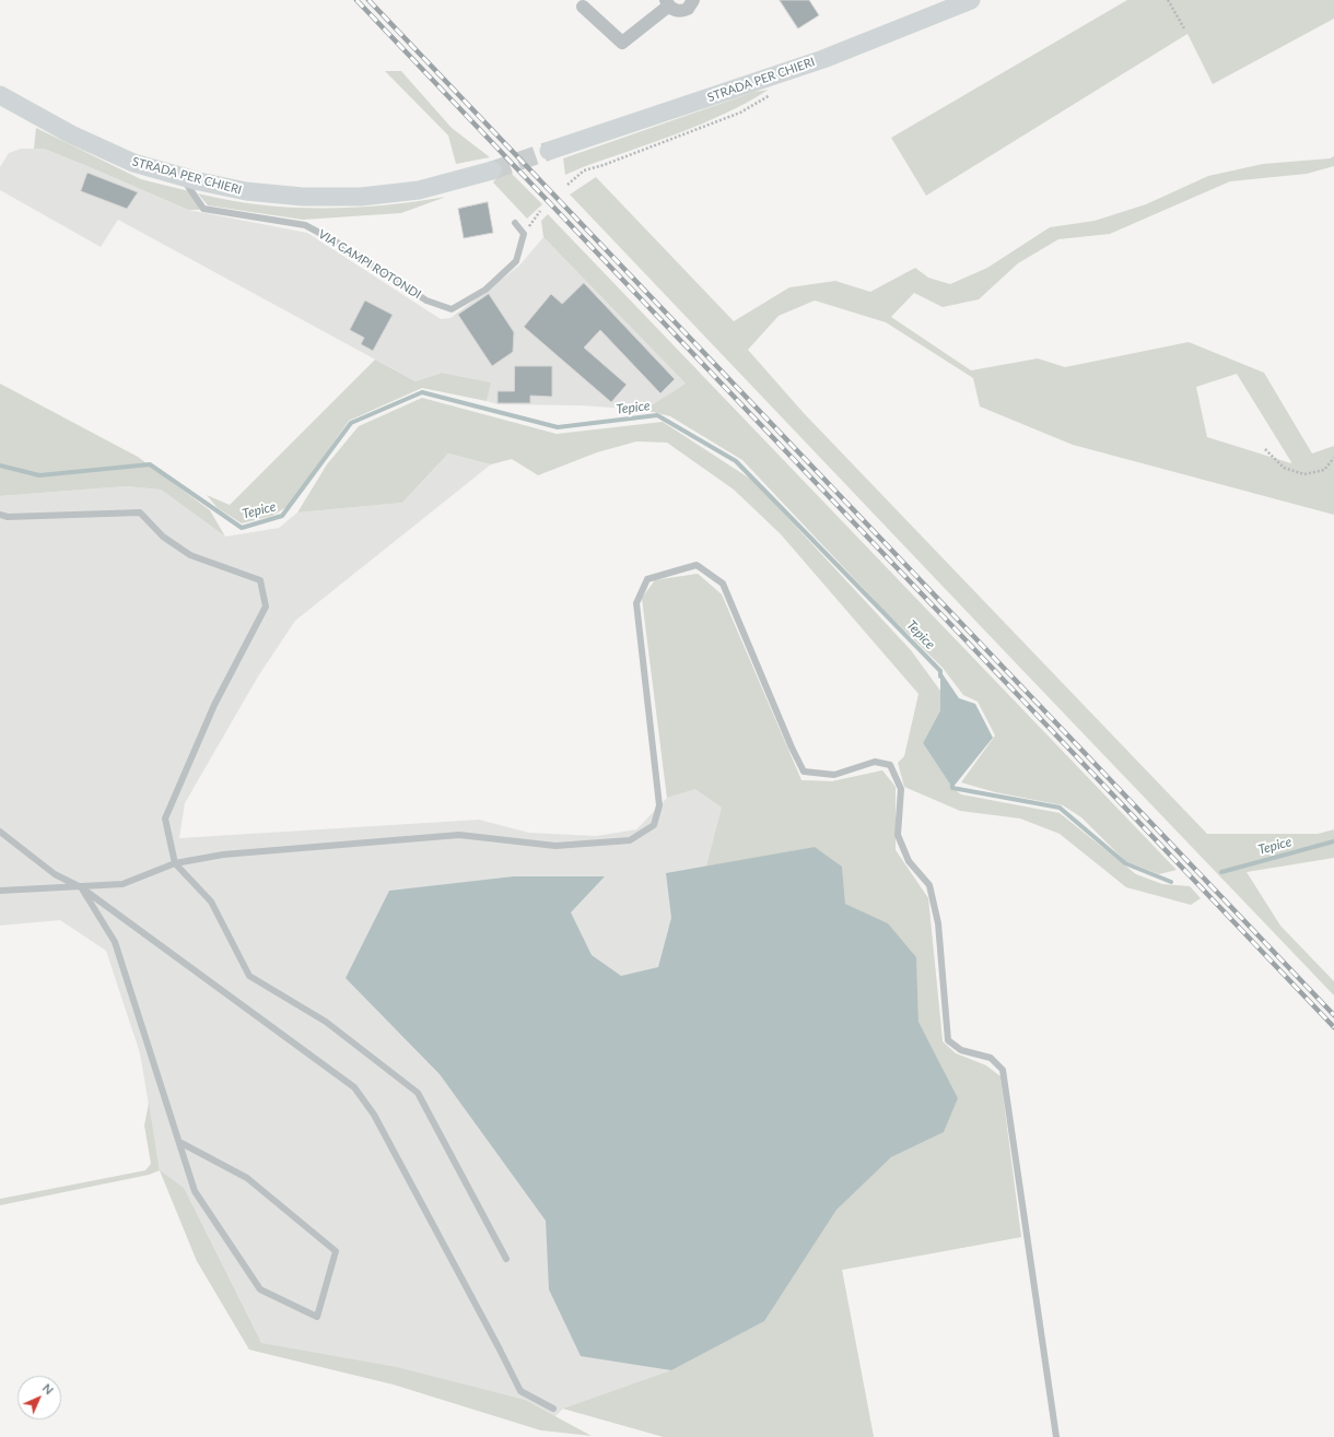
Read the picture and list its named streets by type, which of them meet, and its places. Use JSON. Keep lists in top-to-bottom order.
{
  "streets": {
    "main road": ["STRADA PER CHIERI"],
    "lane": ["VIA CAMPI ROTONDI"]
  },
  "crossings": [
    ["STRADA PER CHIERI", "VIA CAMPI ROTONDI"]
  ],
  "water": ["Tepice"],
  "north": "top right"
}
